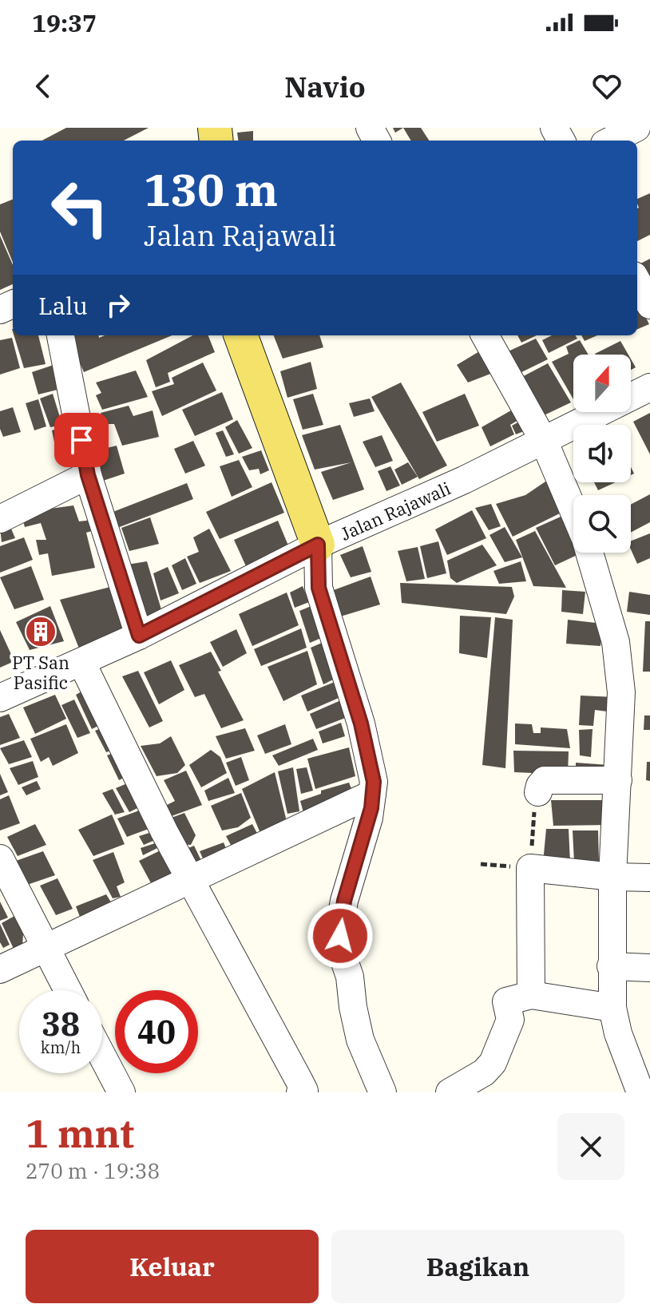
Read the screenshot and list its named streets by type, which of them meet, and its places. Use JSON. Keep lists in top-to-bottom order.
{
  "streets": {
    "street": ["Jalan Rajawali"]
  },
  "places": {
    "building": ["PT San Pasific"]
  },
  "north": "top",
  "page": {
    "status": "19:37",
    "header": "Navio",
    "turn": ["130 m", "Jalan Rajawali"],
    "then": "Lalu",
    "speed": "38 km/h",
    "limit": "40",
    "heading": ["1 mnt", "270 m · 19:38"],
    "buttons": ["Keluar", "Bagikan"]
  }
}
